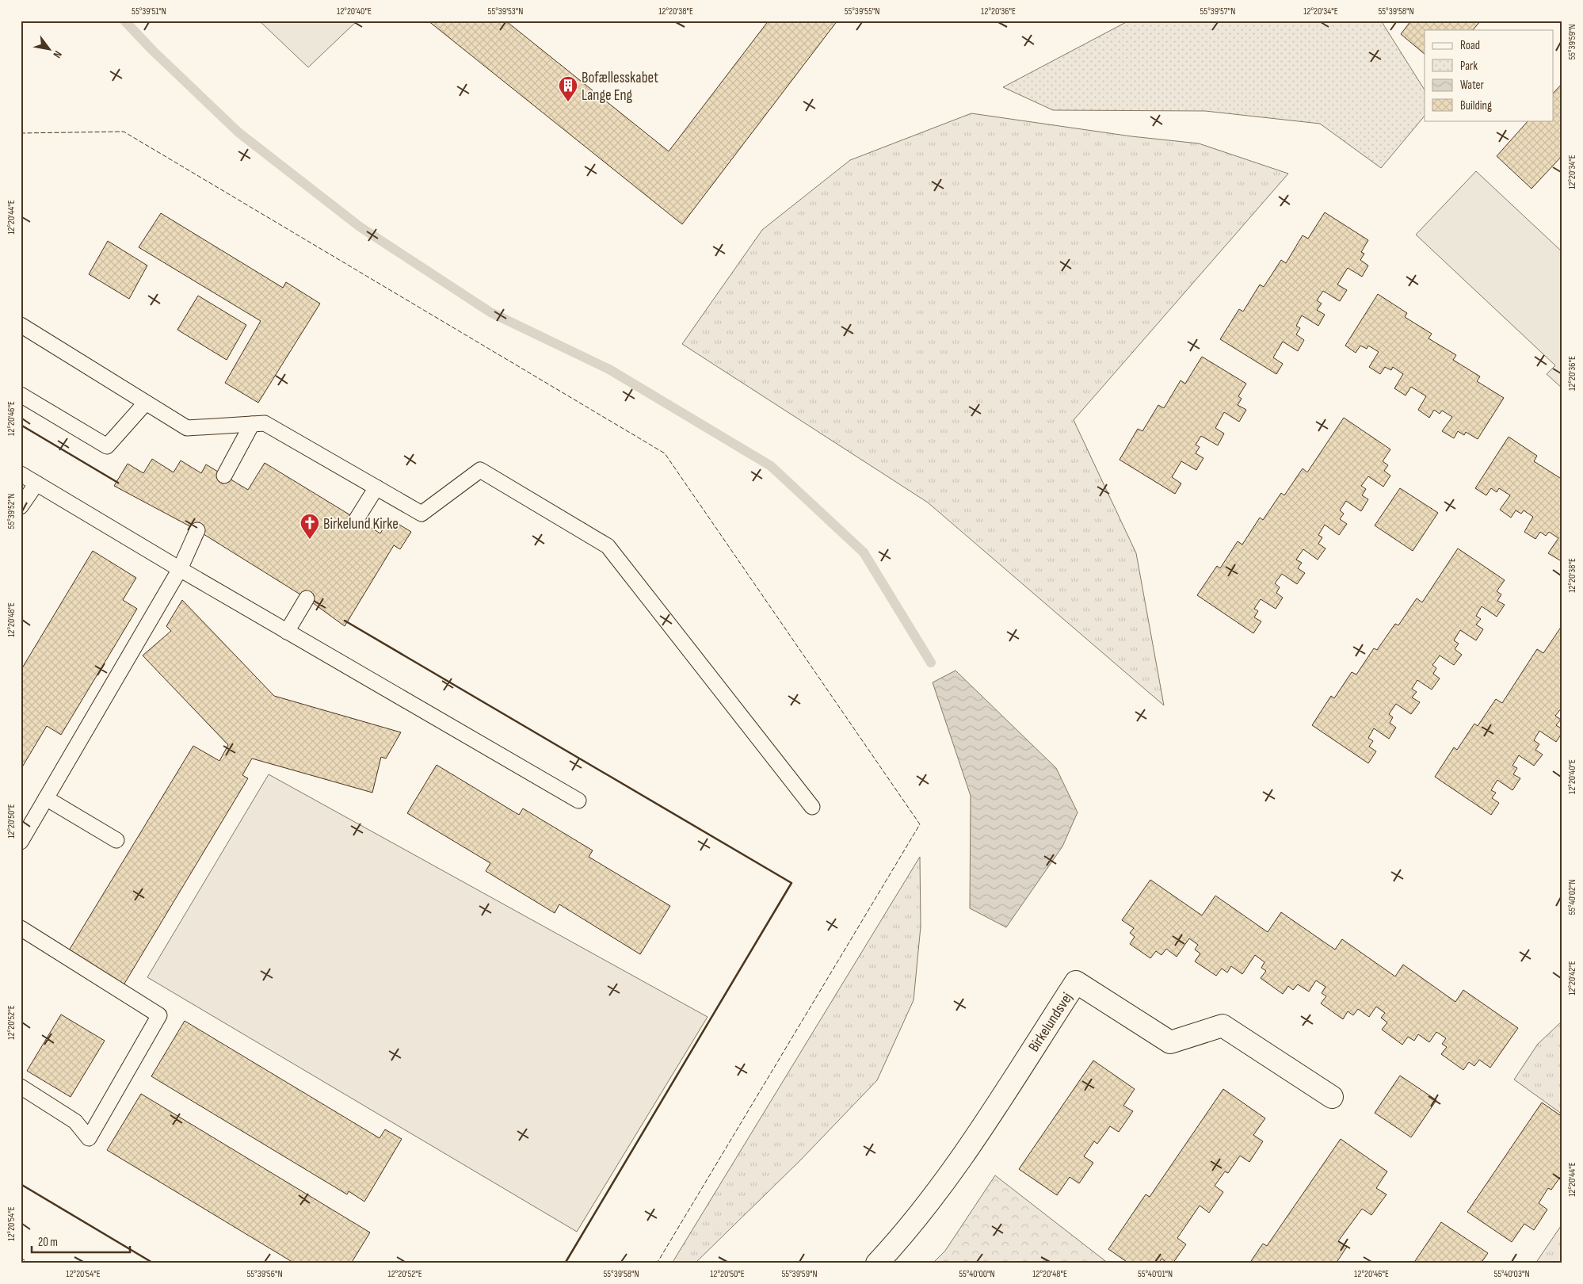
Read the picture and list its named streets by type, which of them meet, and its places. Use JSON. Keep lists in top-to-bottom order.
{
  "streets": {
    "street": ["Birkelundsvej"]
  },
  "places": {
    "building": ["Bofællesskabet Lange Eng"],
    "church": ["Birkelund Kirke"]
  },
  "legend": [
    "Road",
    "Park",
    "Water",
    "Building"
  ],
  "scale_bar": "20 m",
  "north": "bottom right",
  "coordinates": [
    "55°39'51\"N",
    "12°20'40\"E",
    "55°39'53\"N",
    "12°20'38\"E",
    "55°39'55\"N",
    "12°20'36\"E",
    "55°39'57\"N",
    "12°20'34\"E",
    "55°39'58\"N",
    "55°39'59\"N",
    "12°20'44\"E",
    "12°20'46\"E",
    "55°39'52\"N",
    "12°20'48\"E",
    "12°20'50\"E",
    "55°40'02\"N",
    "12°20'42\"E",
    "12°20'52\"E",
    "12°20'54\"E",
    "55°39'56\"N",
    "55°40'00\"N",
    "55°40'01\"N",
    "55°40'03\"N"
  ]
}
